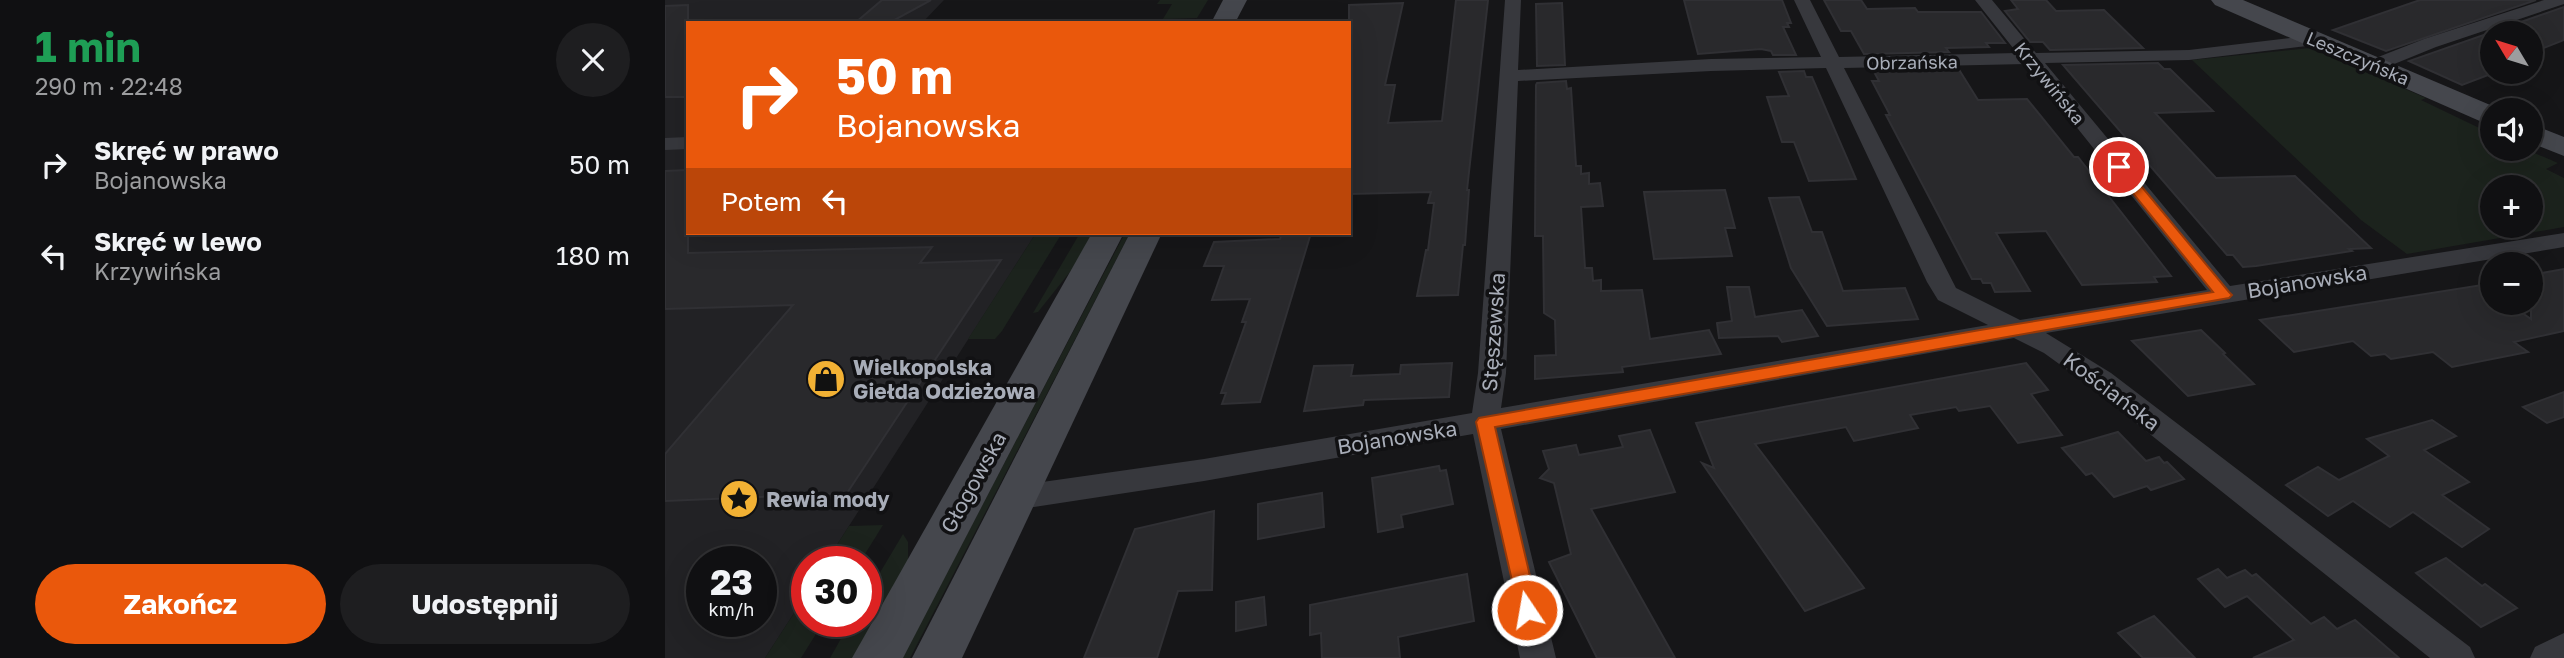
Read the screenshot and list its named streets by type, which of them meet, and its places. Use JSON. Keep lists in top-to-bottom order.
{
  "streets": {
    "main road": ["Leszczyńska", "Głogowska"],
    "street": [
      "Obrzańska",
      "Krzywińska",
      "Bojanowska",
      "Stęszewska",
      "Kościańska"
    ]
  },
  "crossings": [
    ["Leszczyńska", "Obrzańska"],
    ["Obrzańska", "Krzywińska"],
    ["Obrzańska", "Stęszewska"],
    ["Obrzańska", "Kościańska"],
    ["Krzywińska", "Bojanowska"],
    ["Bojanowska", "Stęszewska"],
    ["Bojanowska", "Kościańska"],
    ["Bojanowska", "Głogowska"]
  ],
  "places": {
    "shop": ["Wielkopolska Giełda Odzieżowa"],
    "place": ["Rewia mody"]
  },
  "north": "top left",
  "page": {
    "heading": ["1 min", "290 m · 22:48"],
    "map_buttons": ["+", "−"],
    "turn": ["50 m", "Bojanowska"],
    "list": [
      {
        "name": "Skręć w prawo",
        "note": "Bojanowska",
        "value": "50 m"
      },
      {
        "name": "Skręć w lewo",
        "note": "Krzywińska",
        "value": "180 m"
      }
    ],
    "then": "Potem",
    "speed": "23 km/h",
    "limit": "30",
    "buttons": ["Zakończ", "Udostępnij"]
  }
}
